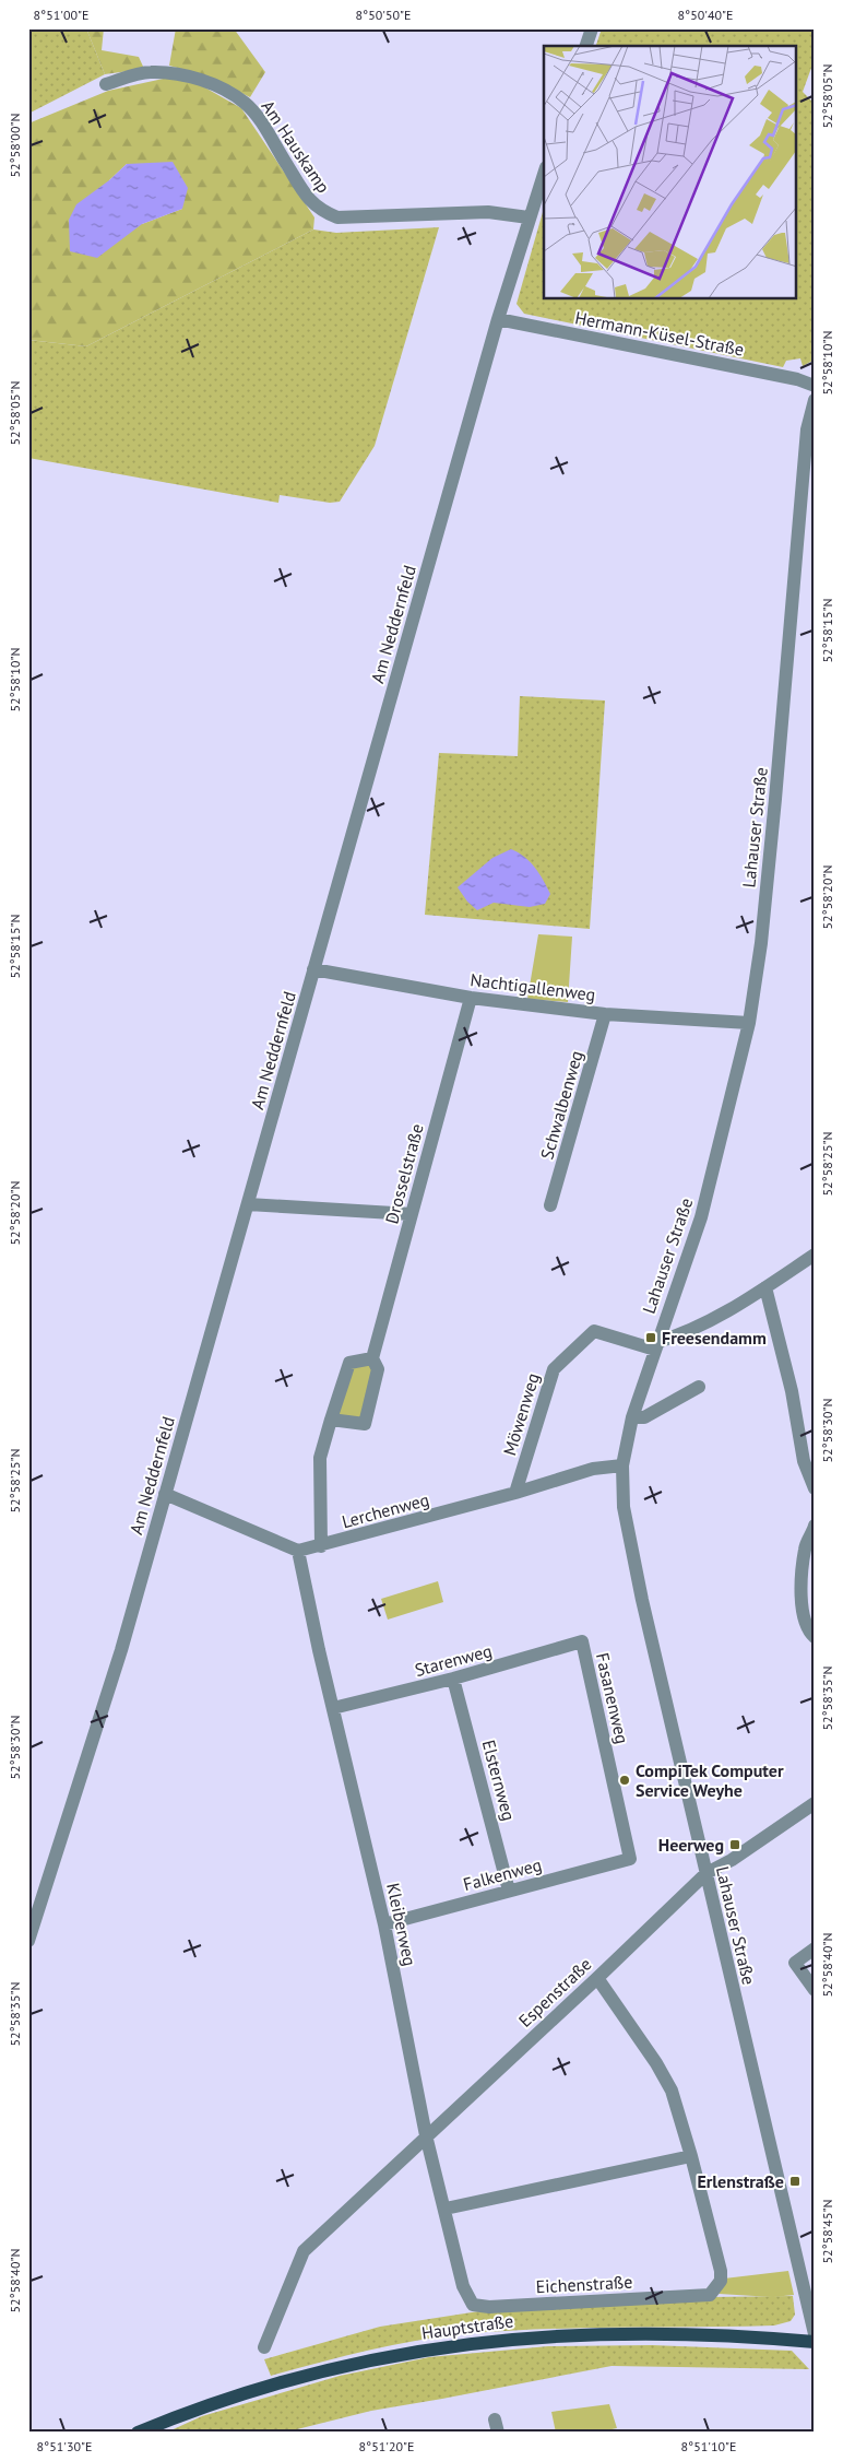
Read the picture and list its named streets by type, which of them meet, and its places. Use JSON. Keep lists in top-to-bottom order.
{
  "streets": {
    "main road": ["Hauptstraße"],
    "street": [
      "Am Hauskamp",
      "Hermann-Küsel-Straße",
      "Am Neddernfeld",
      "Lahauser Straße",
      "Nachtigallenweg",
      "Schwalbenweg",
      "Drosselstraße",
      "Möwenweg",
      "Lerchenweg",
      "Starenweg",
      "Fasanenweg",
      "Elsternweg",
      "Falkenweg",
      "Kleiberweg",
      "Espenstraße",
      "Eichenstraße"
    ]
  },
  "crossings": [
    ["Am Hauskamp", "Am Neddernfeld"],
    ["Hermann-Küsel-Straße", "Am Neddernfeld"],
    ["Am Neddernfeld", "Nachtigallenweg"],
    ["Lahauser Straße", "Nachtigallenweg"],
    ["Lahauser Straße", "Möwenweg"],
    ["Lahauser Straße", "Lerchenweg"],
    ["Lahauser Straße", "Espenstraße"],
    ["Nachtigallenweg", "Schwalbenweg"],
    ["Nachtigallenweg", "Drosselstraße"],
    ["Möwenweg", "Lerchenweg"],
    ["Lerchenweg", "Kleiberweg"],
    ["Starenweg", "Fasanenweg"],
    ["Starenweg", "Elsternweg"],
    ["Starenweg", "Kleiberweg"],
    ["Fasanenweg", "Falkenweg"],
    ["Elsternweg", "Falkenweg"],
    ["Falkenweg", "Kleiberweg"],
    ["Kleiberweg", "Espenstraße"],
    ["Kleiberweg", "Eichenstraße"],
    ["Espenstraße", "Eichenstraße"]
  ],
  "places": {
    "transit": ["Freesendamm", "Heerweg", "Erlenstraße"],
    "other": ["CompiTek Computer Service Weyhe"]
  },
  "coordinates": [
    "8°51'00\"E",
    "8°50'50\"E",
    "8°50'40\"E",
    "52°58'05\"N",
    "52°58'00\"N",
    "52°58'10\"N",
    "52°58'15\"N",
    "52°58'20\"N",
    "52°58'25\"N",
    "52°58'30\"N",
    "52°58'35\"N",
    "52°58'40\"N",
    "52°58'45\"N",
    "8°51'30\"E",
    "8°51'20\"E",
    "8°51'10\"E"
  ]
}
